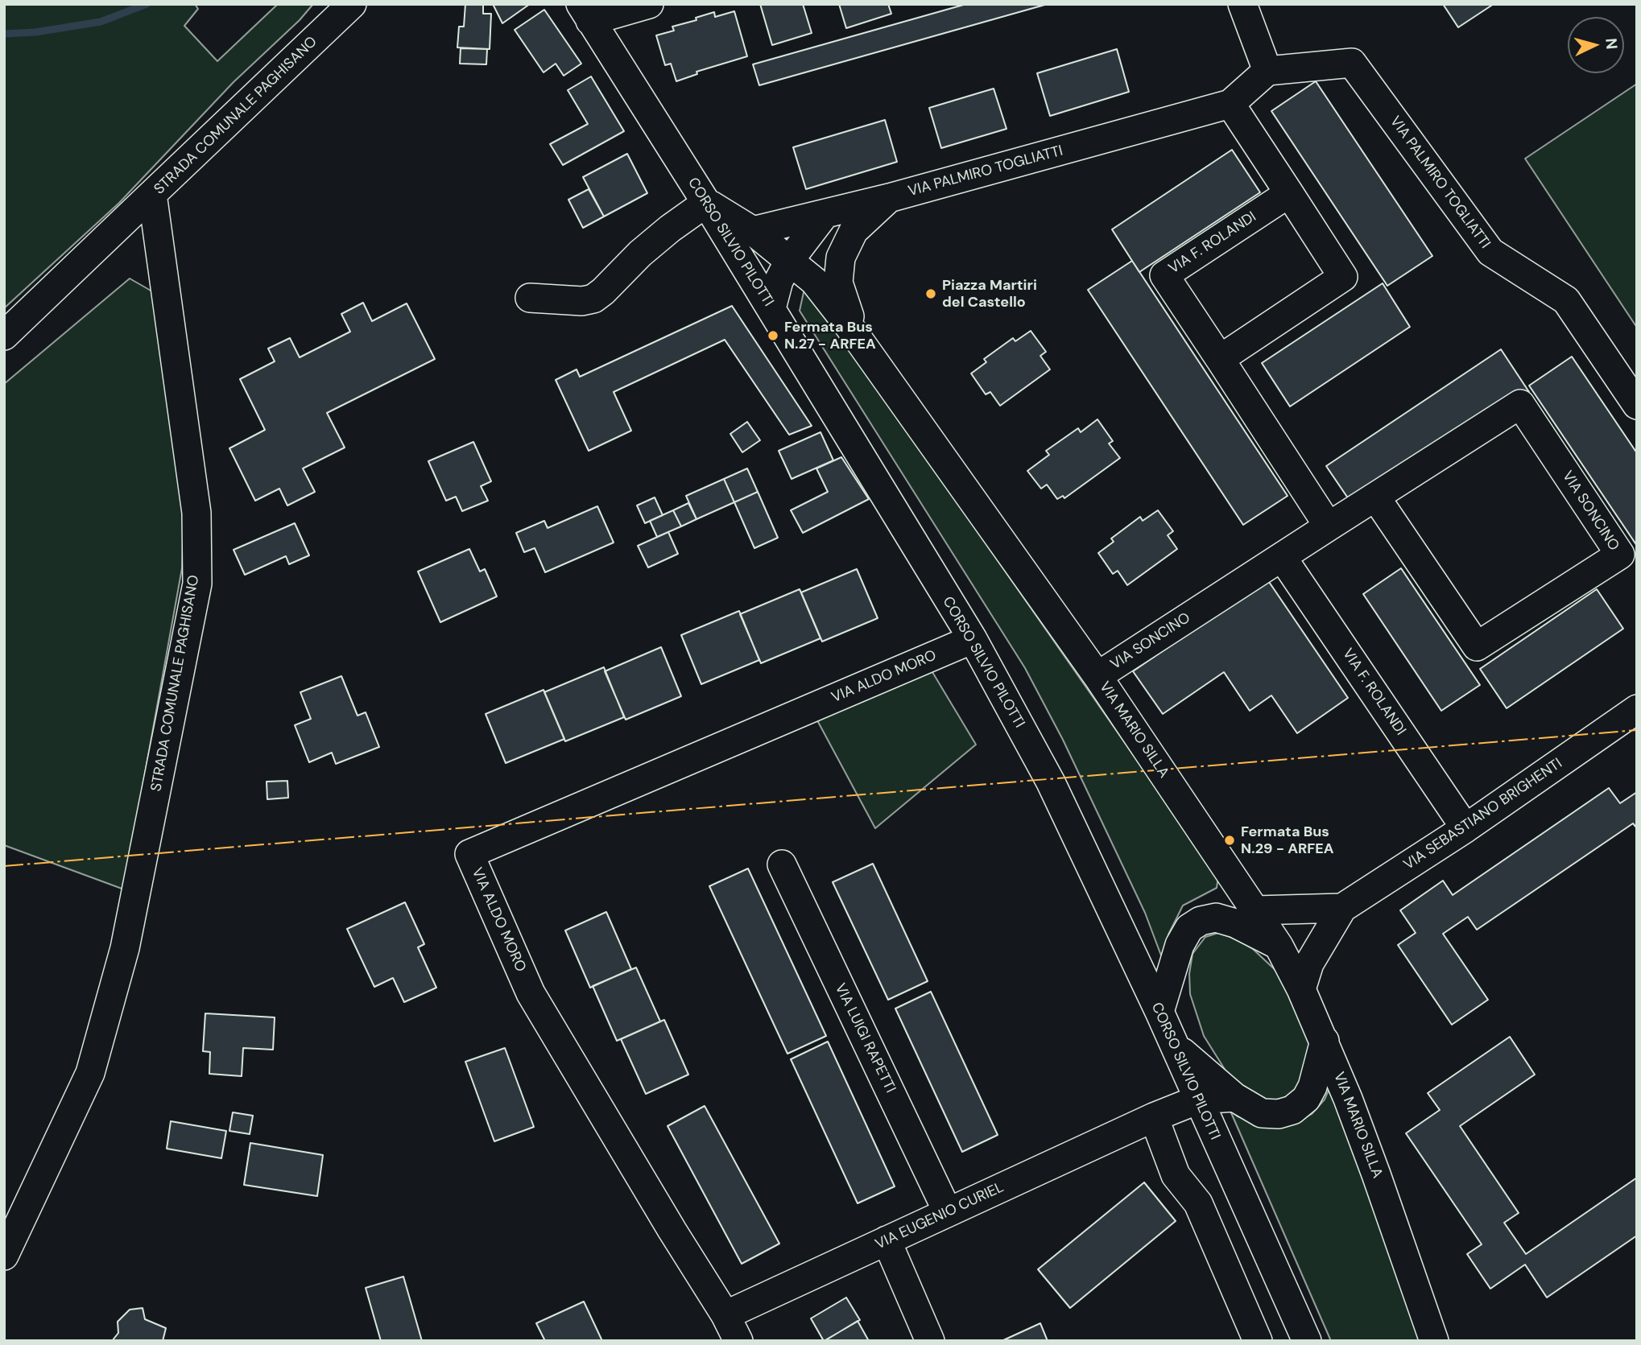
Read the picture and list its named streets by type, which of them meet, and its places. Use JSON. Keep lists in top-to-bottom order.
{
  "streets": {
    "street": [
      "STRADA COMUNALE PAGHISANO",
      "VIA PALMIRO TOGLIATTI",
      "CORSO SILVIO PILOTTI",
      "VIA F. ROLANDI",
      "VIA SONCINO",
      "VIA ALDO MORO",
      "VIA MARIO SILLA",
      "VIA SEBASTIANO BRIGHENTI",
      "VIA LUIGI RAPETTI",
      "VIA EUGENIO CURIEL"
    ]
  },
  "crossings": [
    ["VIA PALMIRO TOGLIATTI", "VIA MARIO SILLA"],
    ["CORSO SILVIO PILOTTI", "VIA ALDO MORO"],
    ["CORSO SILVIO PILOTTI", "VIA MARIO SILLA"],
    ["CORSO SILVIO PILOTTI", "VIA EUGENIO CURIEL"],
    ["VIA F. ROLANDI", "VIA SONCINO"],
    ["VIA F. ROLANDI", "VIA SEBASTIANO BRIGHENTI"],
    ["VIA SONCINO", "VIA MARIO SILLA"],
    ["VIA ALDO MORO", "VIA EUGENIO CURIEL"],
    ["VIA MARIO SILLA", "VIA EUGENIO CURIEL"],
    ["VIA LUIGI RAPETTI", "VIA EUGENIO CURIEL"]
  ],
  "places": ["Piazza Martiri del Castello", "Fermata Bus N.27 - ARFEA", "Fermata Bus N.29 - ARFEA"],
  "north": "right"
}
